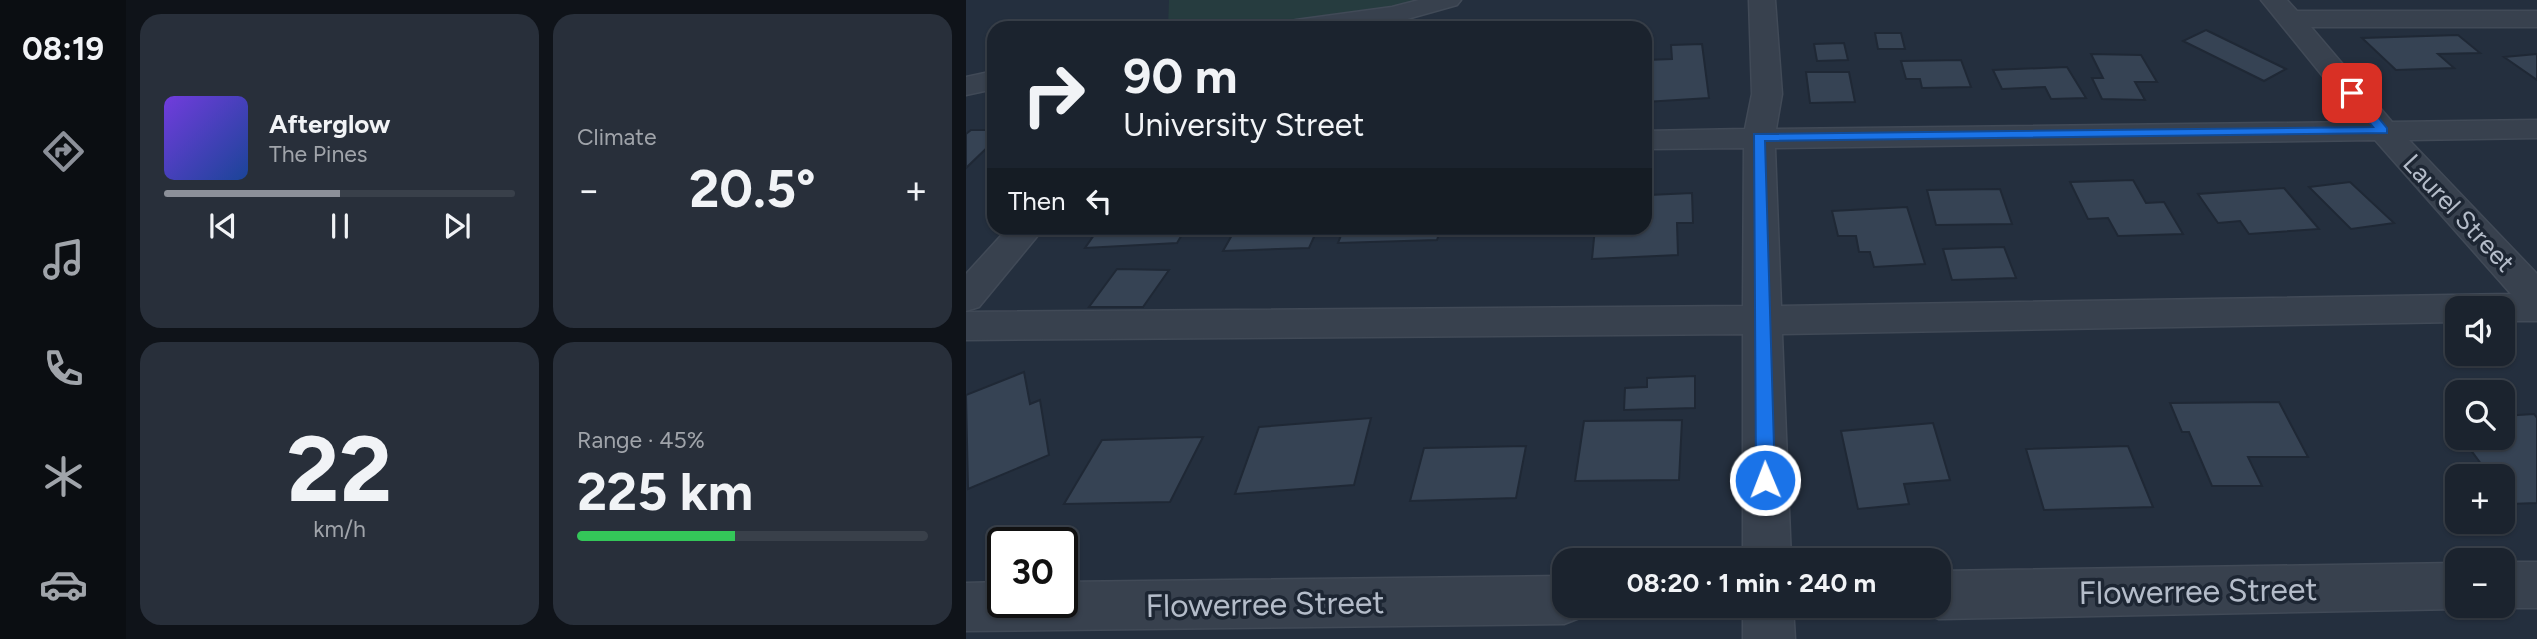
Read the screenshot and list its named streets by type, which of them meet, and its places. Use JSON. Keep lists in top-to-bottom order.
{
  "streets": {
    "street": ["Laurel Street", "Flowerree Street"]
  },
  "page": {
    "tabs": "08:19",
    "tile": [
      "Climate",
      ["22", "km/h"],
      ["Range · 45%", "225 km"]
    ],
    "turn": ["90 m", "University Street"],
    "song": ["Afterglow", "The Pines"],
    "heat": ["−", "20.5°", "+"],
    "then": "Then",
    "map_buttons": ["+", "−"],
    "limit": "30",
    "trip": "08:20 · 1 min · 240 m"
  }
}
